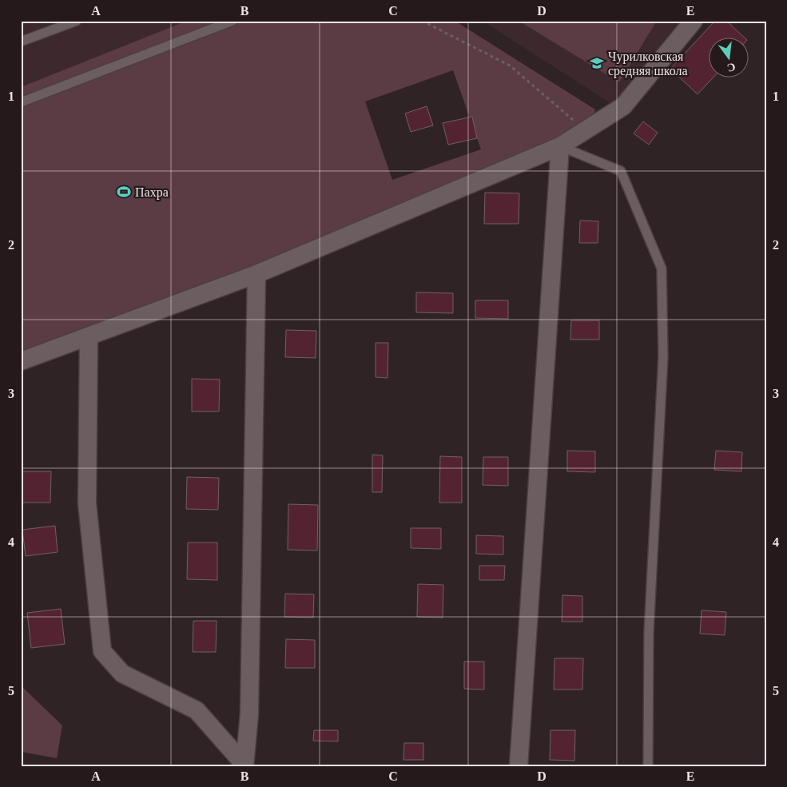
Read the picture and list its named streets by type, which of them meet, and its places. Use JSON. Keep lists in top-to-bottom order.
{
  "places": {
    "school or university": ["Чурилковская средняя школа"],
    "sports": ["Пахра"]
  },
  "north": "bottom",
  "grid": {
    "columns": [
      "A",
      "B",
      "C",
      "D",
      "E"
    ],
    "rows": [
      "1",
      "2",
      "3",
      "4",
      "5"
    ]
  }
}
